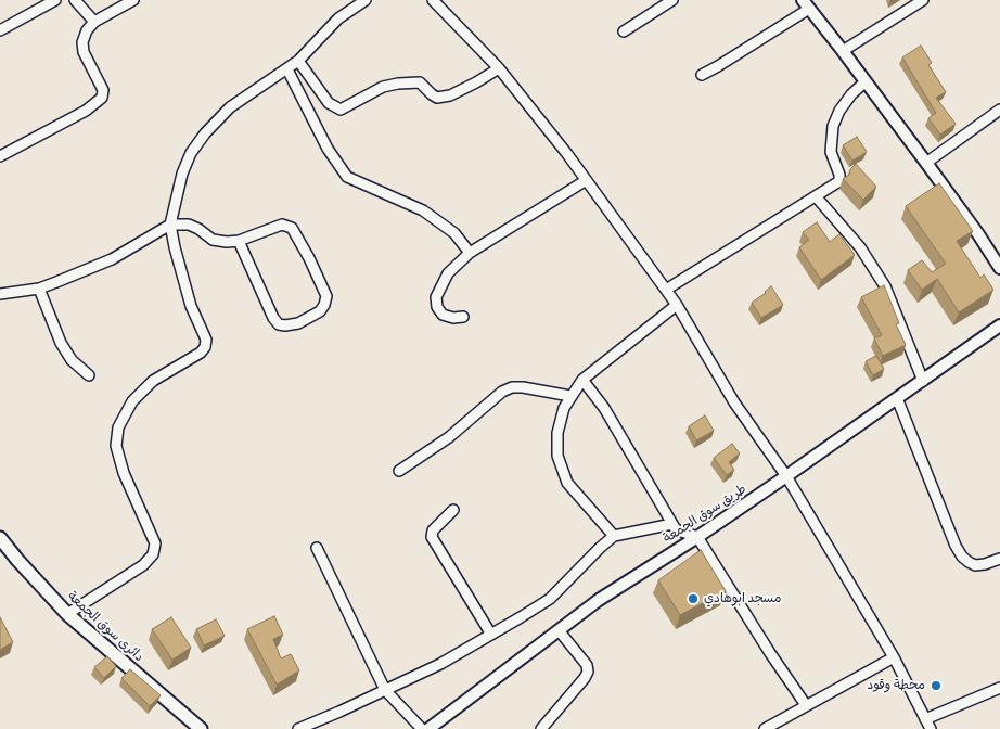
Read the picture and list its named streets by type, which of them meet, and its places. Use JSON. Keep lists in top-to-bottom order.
{
  "streets": {
    "main road": ["دائرى سوق الجمعة"],
    "street": ["طريق سوق الجمعة"]
  },
  "places": ["مسجد ابوهادي", "محطة وقود"]
}
